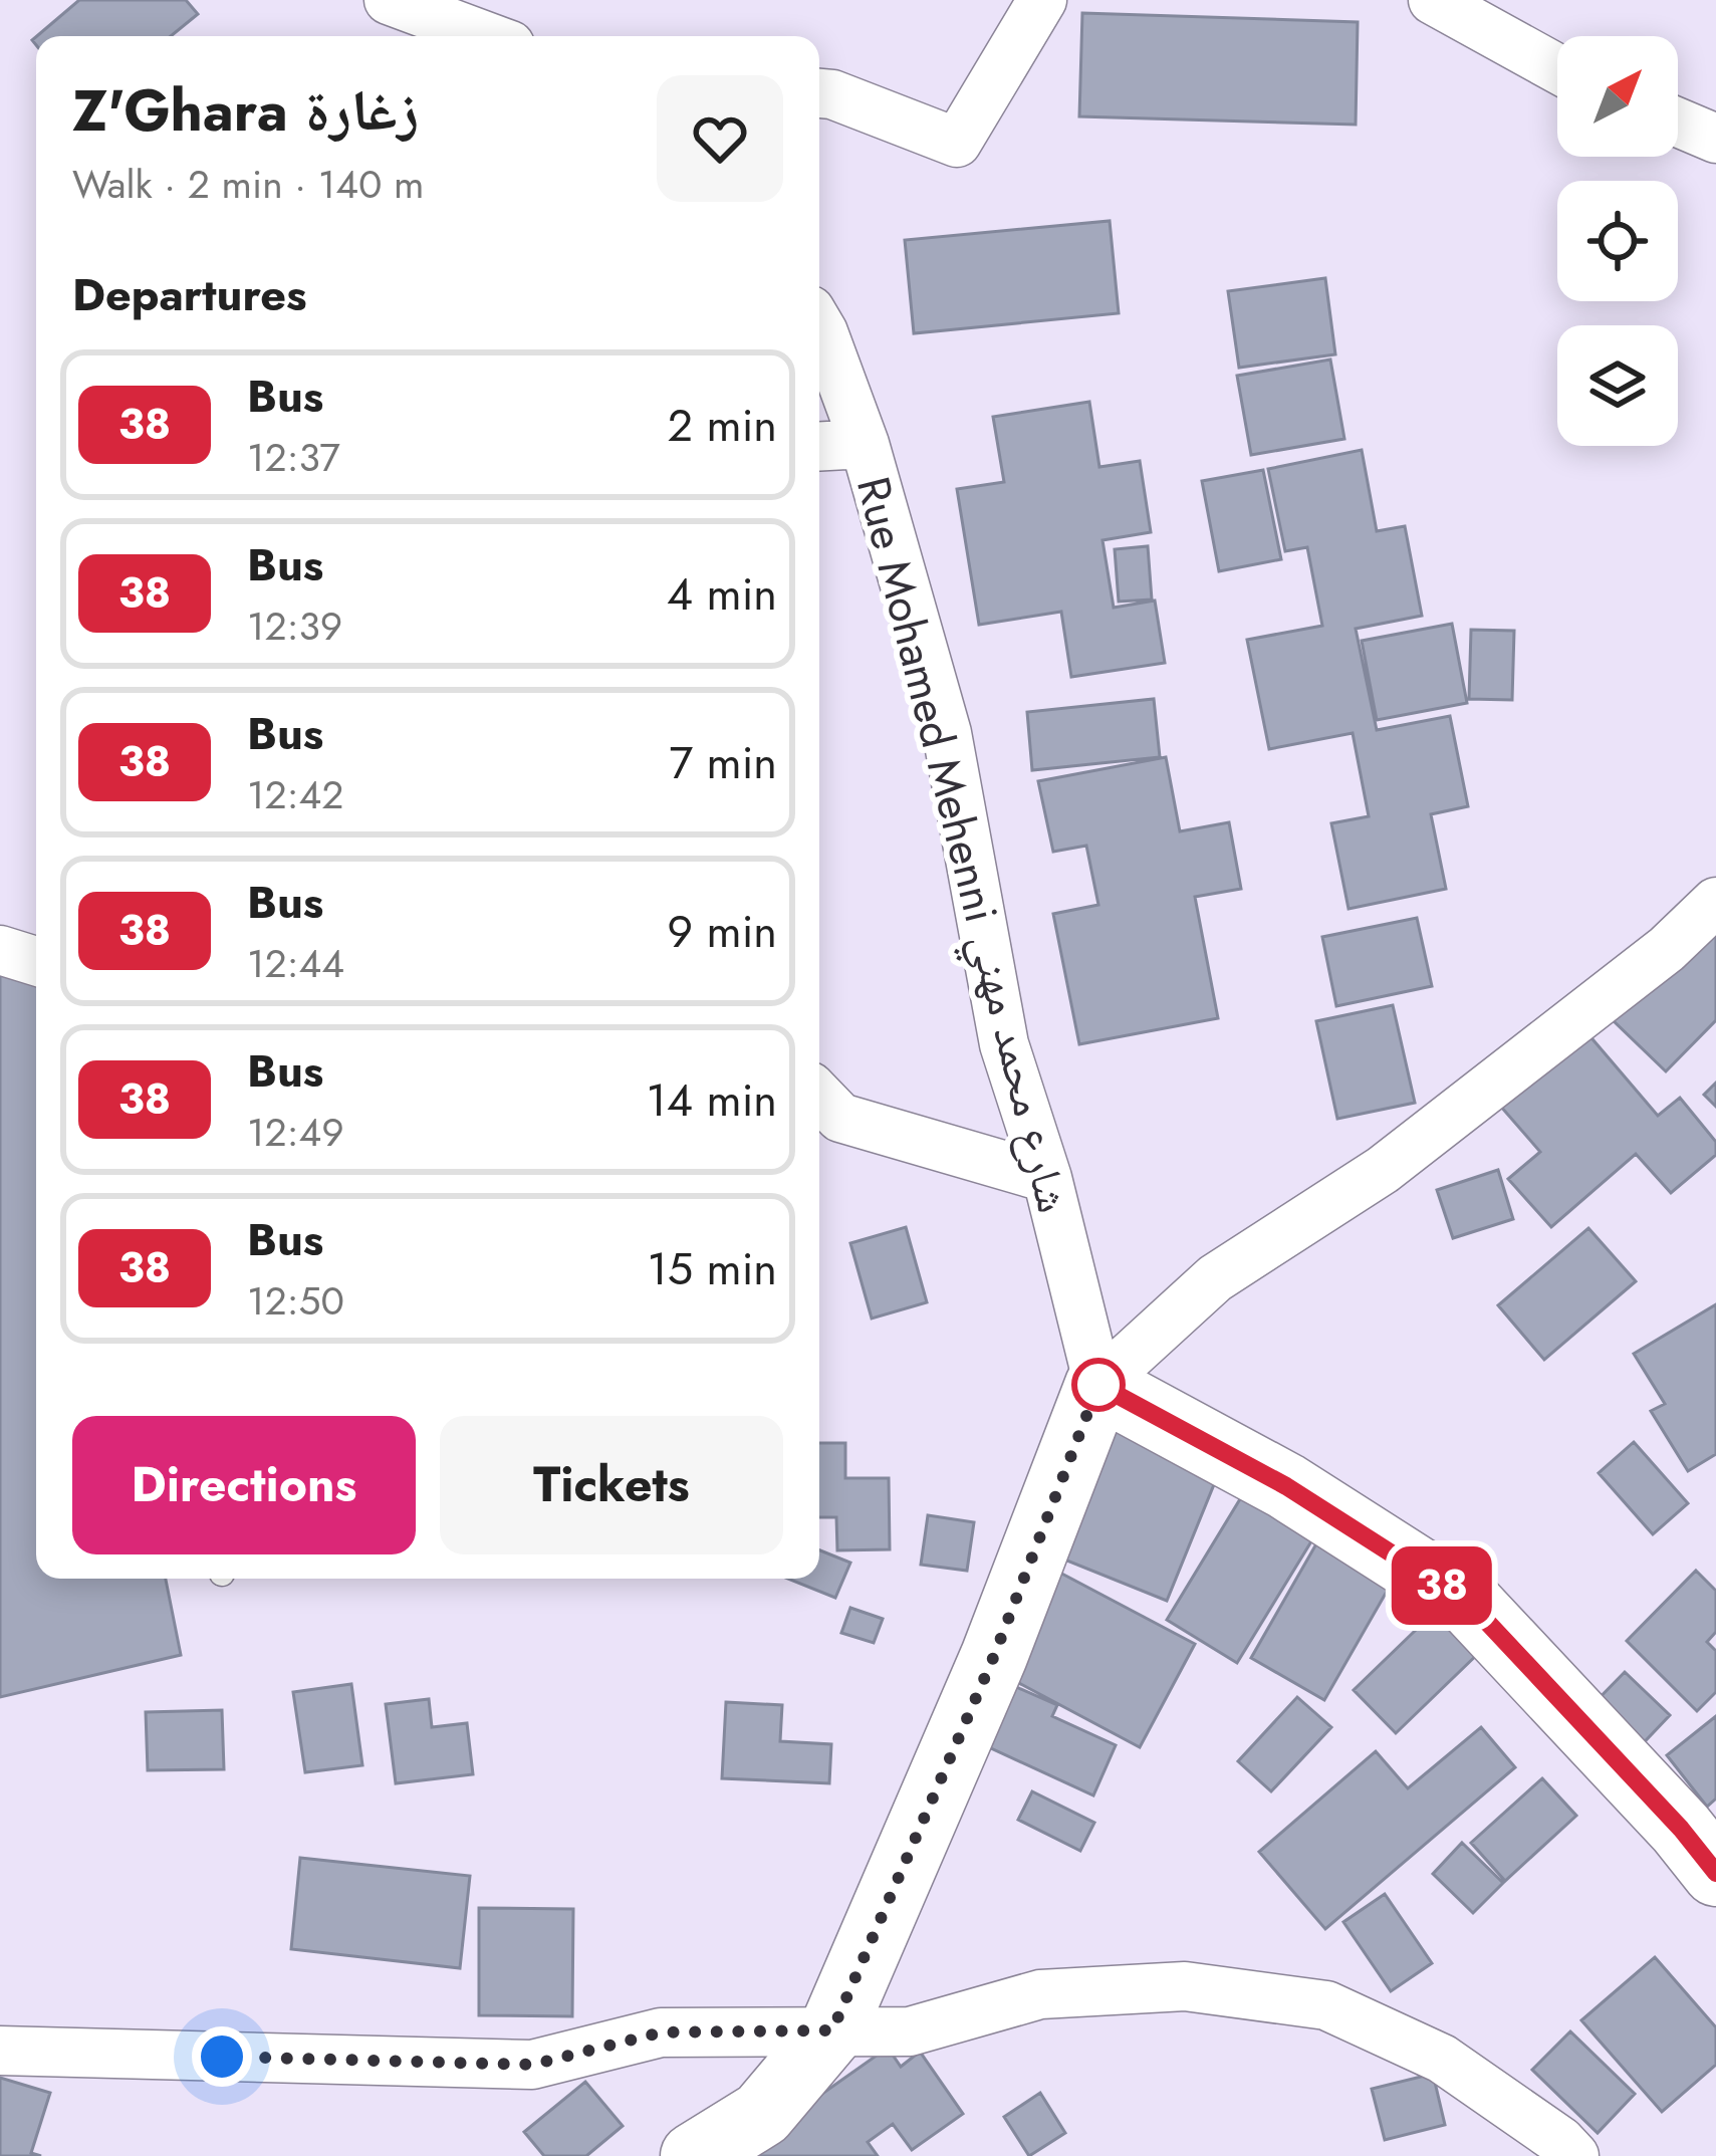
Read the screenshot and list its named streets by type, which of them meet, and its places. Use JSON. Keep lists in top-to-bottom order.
{
  "streets": {
    "street": ["Rue Mohamed Mehenni شارع محمد مهني"]
  },
  "lines": ["bus line 38"],
  "north": "top right",
  "page": {
    "on_map": "38",
    "heading": [
      ["Z'Ghara زغارة", "Walk · 2 min · 140 m"],
      "Departures"
    ],
    "list": [
      {
        "mark": "38",
        "name": "Bus",
        "note": "12:37",
        "value": "2 min"
      },
      {
        "mark": "38",
        "name": "Bus",
        "note": "12:39",
        "value": "4 min"
      },
      {
        "mark": "38",
        "name": "Bus",
        "note": "12:42",
        "value": "7 min"
      },
      {
        "mark": "38",
        "name": "Bus",
        "note": "12:44",
        "value": "9 min"
      },
      {
        "mark": "38",
        "name": "Bus",
        "note": "12:49",
        "value": "14 min"
      },
      {
        "mark": "38",
        "name": "Bus",
        "note": "12:50",
        "value": "15 min"
      }
    ],
    "buttons": ["Directions", "Tickets"]
  }
}
